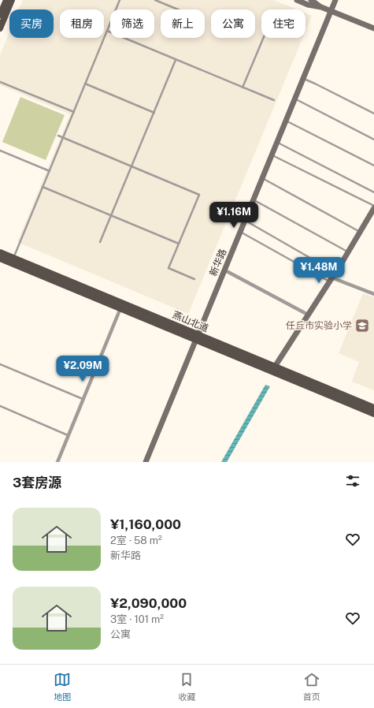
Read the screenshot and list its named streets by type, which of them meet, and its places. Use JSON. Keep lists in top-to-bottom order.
{
  "streets": {
    "main road": ["新华路", "燕山北道"]
  },
  "crossings": [
    ["新华路", "燕山北道"]
  ],
  "places": {
    "school or university": ["任丘市实验小学"]
  },
  "page": {
    "chip": [
      "买房",
      "租房",
      "筛选",
      "新上",
      "公寓",
      "住宅"
    ],
    "price": ["¥1.16M", "¥1.48M", "¥2.09M"],
    "heading": "3套房源",
    "list": [
      {
        "name": "¥1,160,000",
        "note": "2室 · 58 m² · 新华路"
      },
      {
        "name": "¥2,090,000",
        "note": "3室 · 101 m² · 公寓"
      }
    ],
    "tabs": ["地图", "收藏", "首页"]
  }
}
